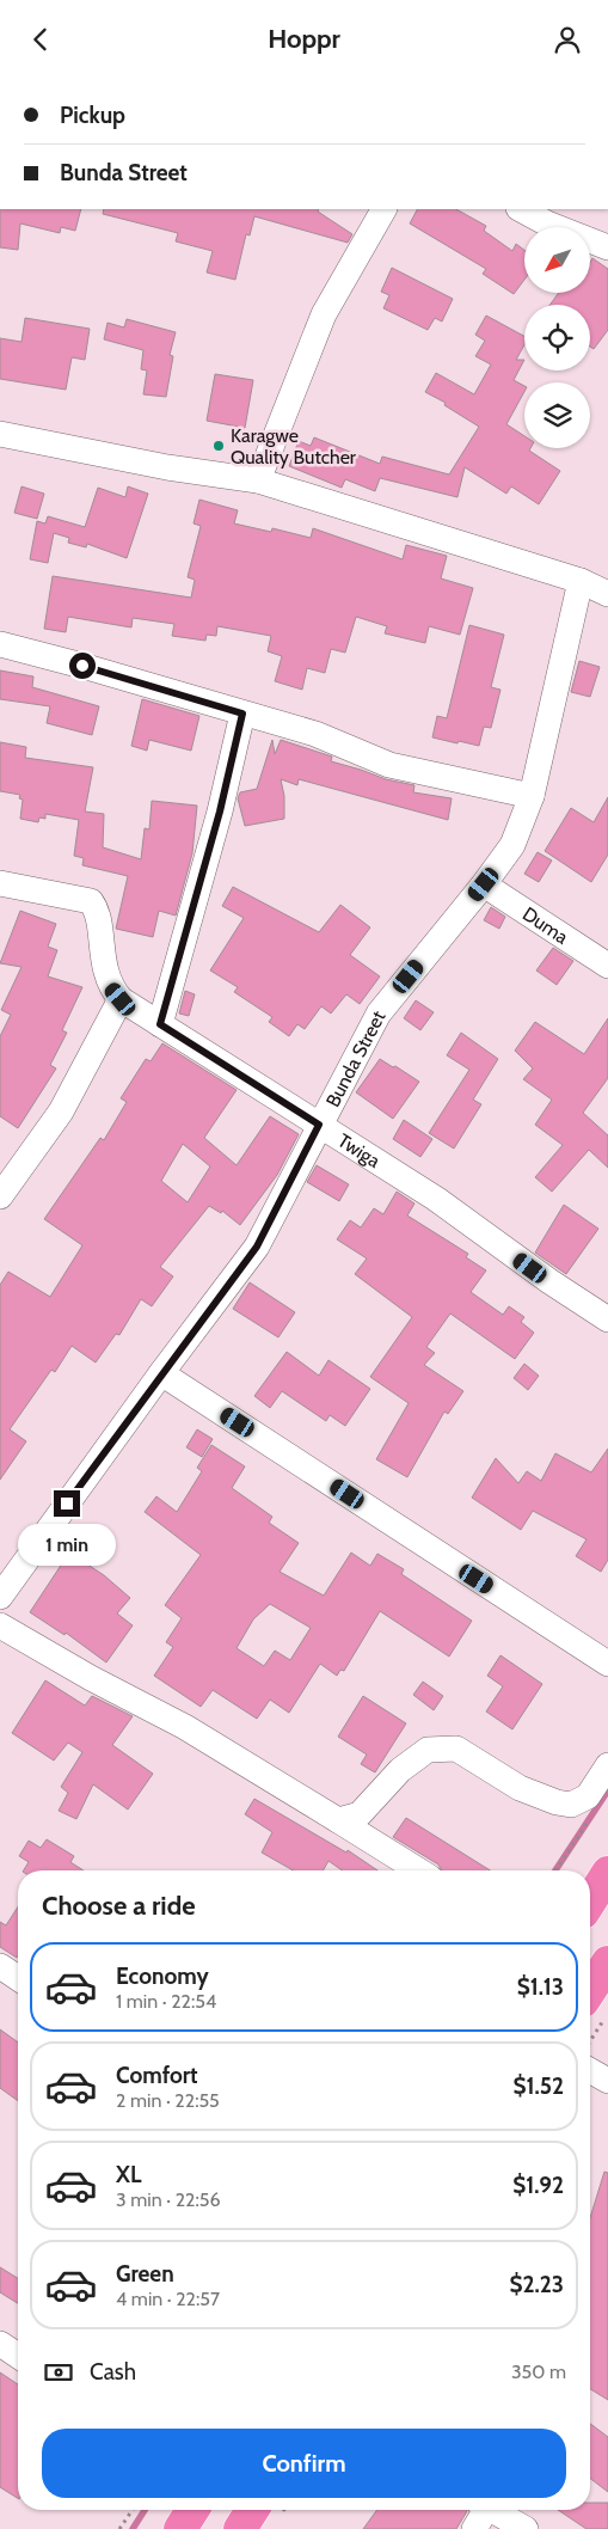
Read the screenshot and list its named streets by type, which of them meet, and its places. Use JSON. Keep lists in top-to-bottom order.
{
  "streets": {
    "street": ["Duma", "Bunda Street", "Twiga"]
  },
  "crossings": [
    ["Duma", "Bunda Street"],
    ["Bunda Street", "Twiga"]
  ],
  "places": ["Karagwe Quality Butcher"],
  "north": "bottom left",
  "page": {
    "header": "Hoppr",
    "banner": ["Pickup", "Bunda Street"],
    "bubble": "1 min",
    "heading": "Choose a ride",
    "list": [
      {
        "name": "Economy",
        "note": "1 min · 22:54",
        "value": "$1.13"
      },
      {
        "name": "Comfort",
        "note": "2 min · 22:55",
        "value": "$1.52"
      },
      {
        "name": "XL",
        "note": "3 min · 22:56",
        "value": "$1.92"
      },
      {
        "name": "Green",
        "note": "4 min · 22:57",
        "value": "$2.23"
      }
    ],
    "pay": ["Cash", "350 m"],
    "buttons": "Confirm"
  }
}
